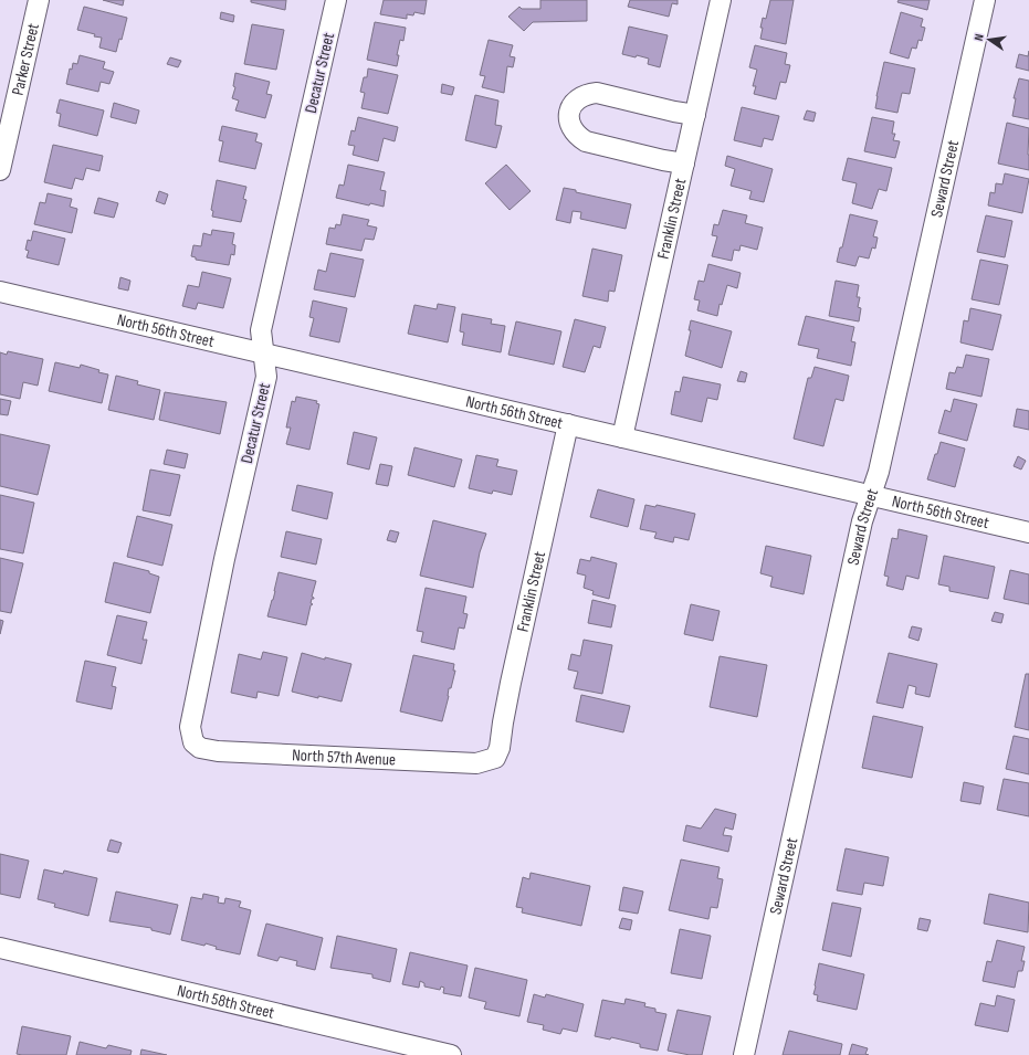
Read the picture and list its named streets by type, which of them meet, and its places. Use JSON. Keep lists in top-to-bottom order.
{
  "streets": {
    "street": [
      "Parker Street",
      "Decatur Street",
      "Seward Street",
      "Franklin Street",
      "North 56th Street",
      "North 57th Avenue",
      "North 58th Street"
    ]
  },
  "crossings": [
    ["Decatur Street", "North 56th Street"],
    ["Decatur Street", "North 57th Avenue"],
    ["Seward Street", "North 56th Street"],
    ["Franklin Street", "North 56th Street"],
    ["Franklin Street", "North 57th Avenue"]
  ],
  "north": "left"
}
